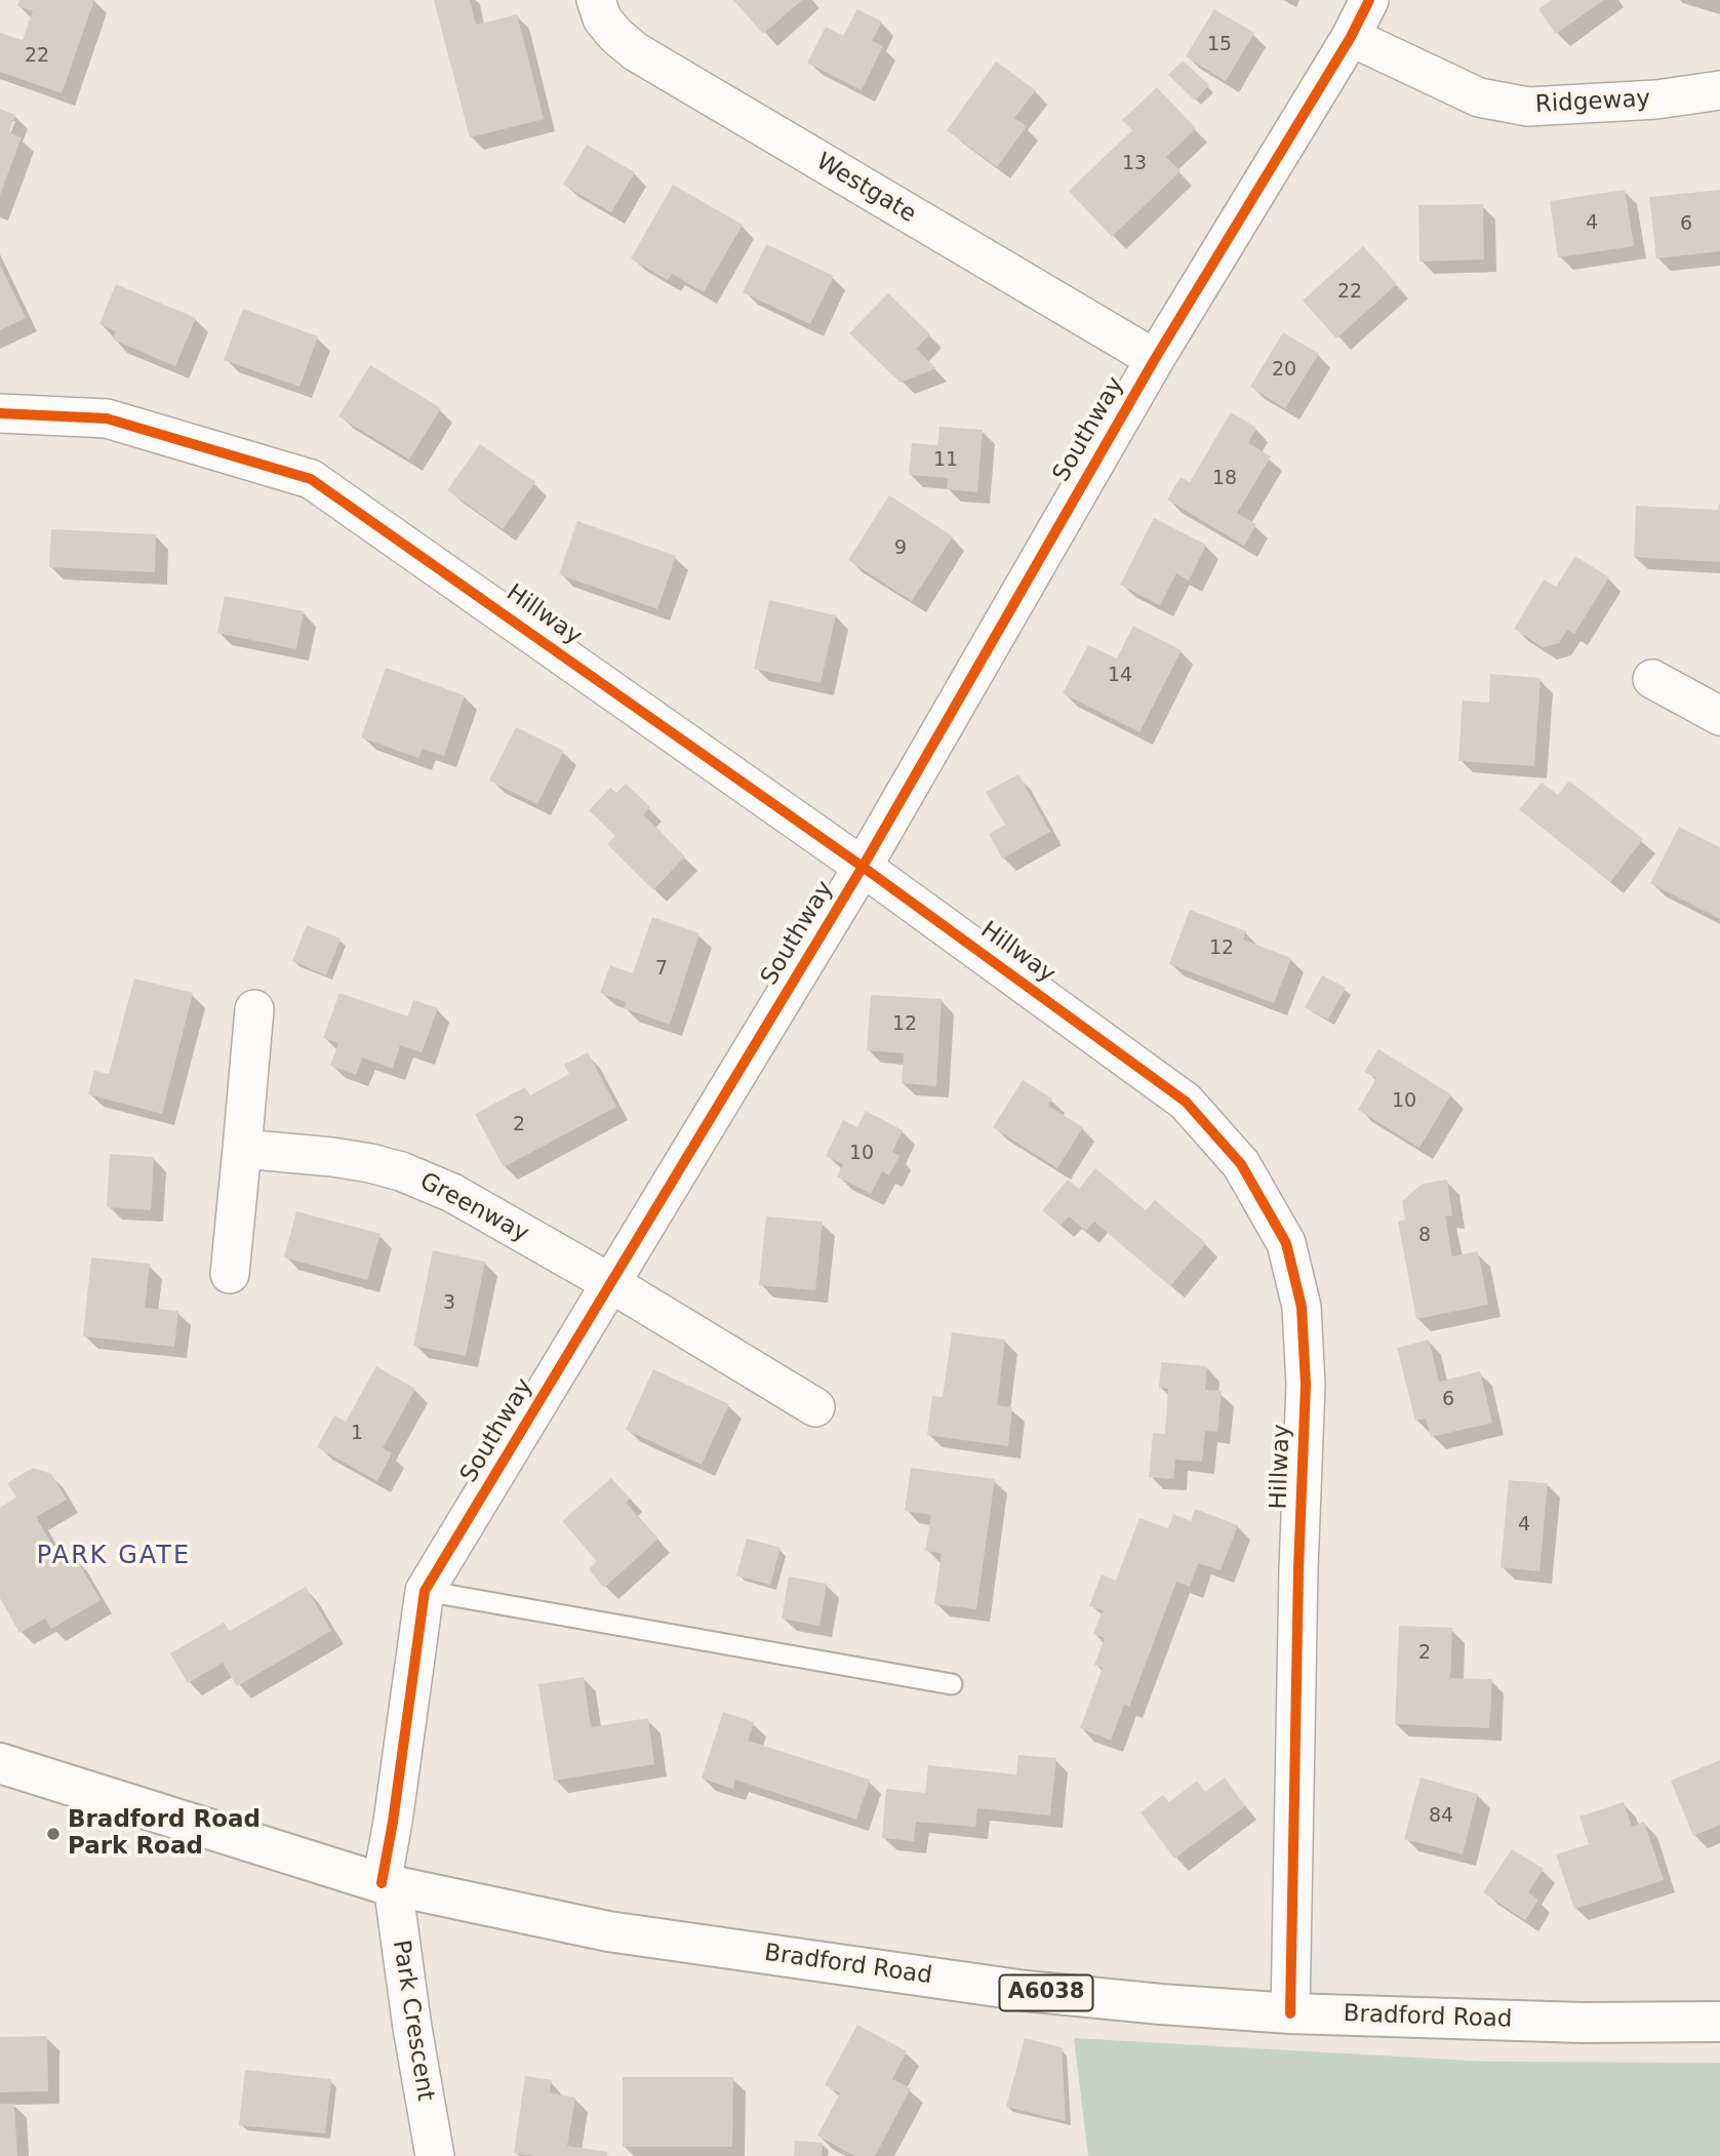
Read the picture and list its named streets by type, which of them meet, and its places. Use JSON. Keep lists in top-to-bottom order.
{
  "streets": {
    "main road": ["Bradford Road", "A6038"],
    "street": [
      "Ridgeway",
      "Westgate",
      "Southway",
      "Hillway",
      "Greenway",
      "Park Crescent"
    ]
  },
  "crossings": [
    ["Ridgeway", "Southway"],
    ["Westgate", "Southway"],
    ["Southway", "Hillway"],
    ["Southway", "Greenway"],
    ["Southway", "Bradford Road"],
    ["Southway", "Park Crescent"],
    ["Hillway", "Bradford Road"],
    ["Bradford Road", "Park Crescent"]
  ],
  "districts": ["PARK GATE"],
  "places": ["Bradford Road Park Road"],
  "house_numbers": [
    "15",
    "22",
    "13",
    "4",
    "6",
    "22",
    "20",
    "11",
    "18",
    "9",
    "14",
    "12",
    "7",
    "12",
    "10",
    "2",
    "10",
    "8",
    "3",
    "6",
    "1",
    "4",
    "2",
    "84"
  ]
}
